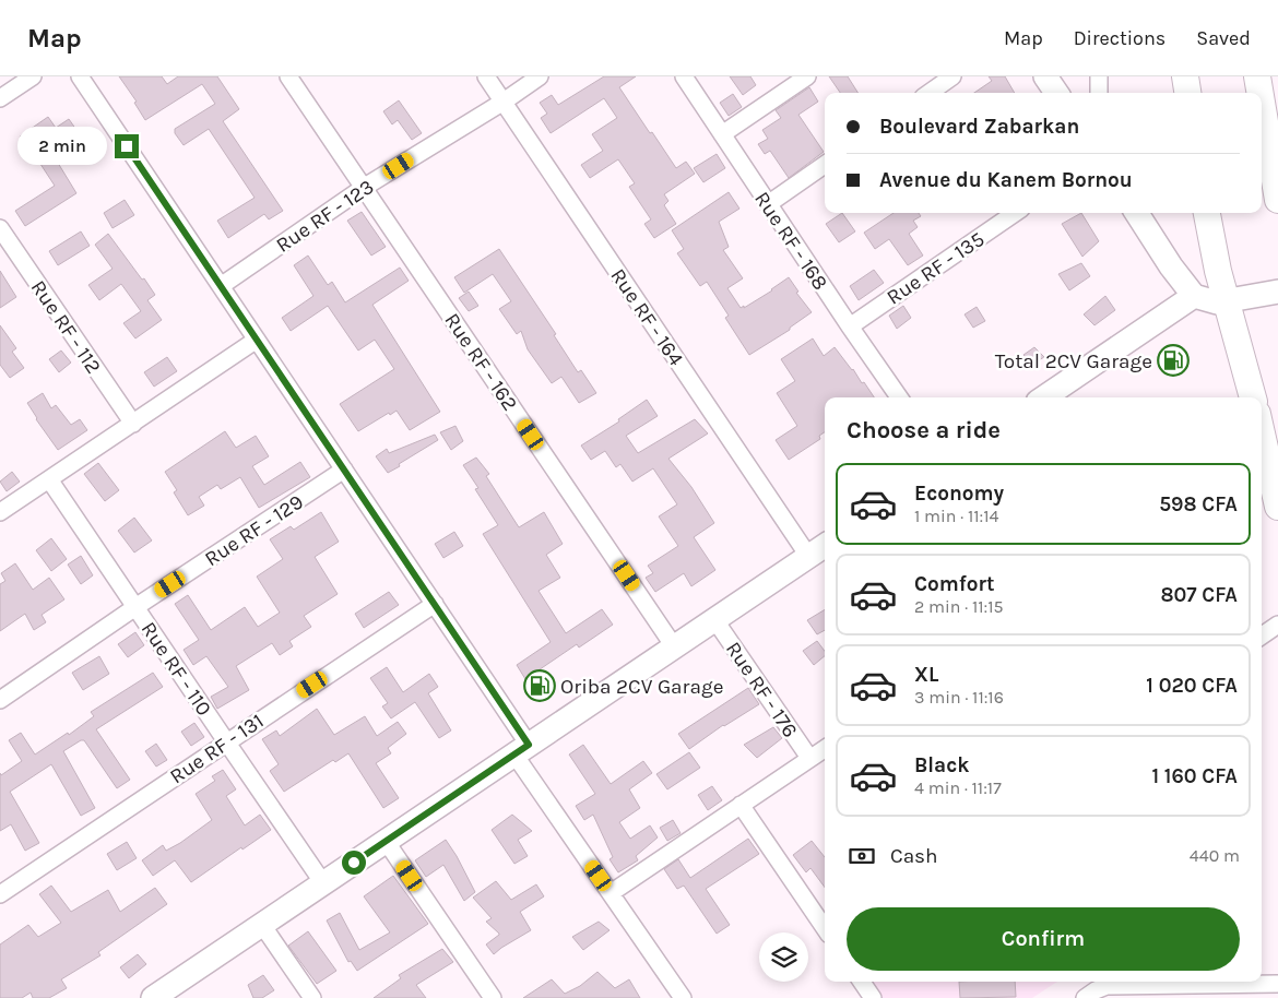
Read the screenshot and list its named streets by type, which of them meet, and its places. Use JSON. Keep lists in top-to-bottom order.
{
  "streets": {
    "street": [
      "Rue RF - 123",
      "Rue RF - 168",
      "Rue RF - 135",
      "Rue RF - 164",
      "Rue RF - 112",
      "Rue RF - 162",
      "Rue RF - 129",
      "Rue RF - 110",
      "Rue RF - 176",
      "Rue RF - 131"
    ]
  },
  "crossings": [
    ["Rue RF - 123", "Rue RF - 164"],
    ["Rue RF - 123", "Rue RF - 162"],
    ["Rue RF - 168", "Rue RF - 135"],
    ["Rue RF - 129", "Rue RF - 110"],
    ["Rue RF - 110", "Rue RF - 131"]
  ],
  "places": {
    "fuel station": ["Total 2CV Garage", "Oriba 2CV Garage"]
  },
  "page": {
    "header": "Map",
    "nav": ["Map", "Directions", "Saved"],
    "banner": ["Boulevard Zabarkan", "Avenue du Kanem Bornou"],
    "bubble": "2 min",
    "heading": "Choose a ride",
    "list": [
      {
        "name": "Economy",
        "note": "1 min · 11:14",
        "value": "598 CFA"
      },
      {
        "name": "Comfort",
        "note": "2 min · 11:15",
        "value": "807 CFA"
      },
      {
        "name": "XL",
        "note": "3 min · 11:16",
        "value": "1 020 CFA"
      },
      {
        "name": "Black",
        "note": "4 min · 11:17",
        "value": "1 160 CFA"
      }
    ],
    "pay": ["Cash", "440 m"],
    "buttons": "Confirm"
  }
}
